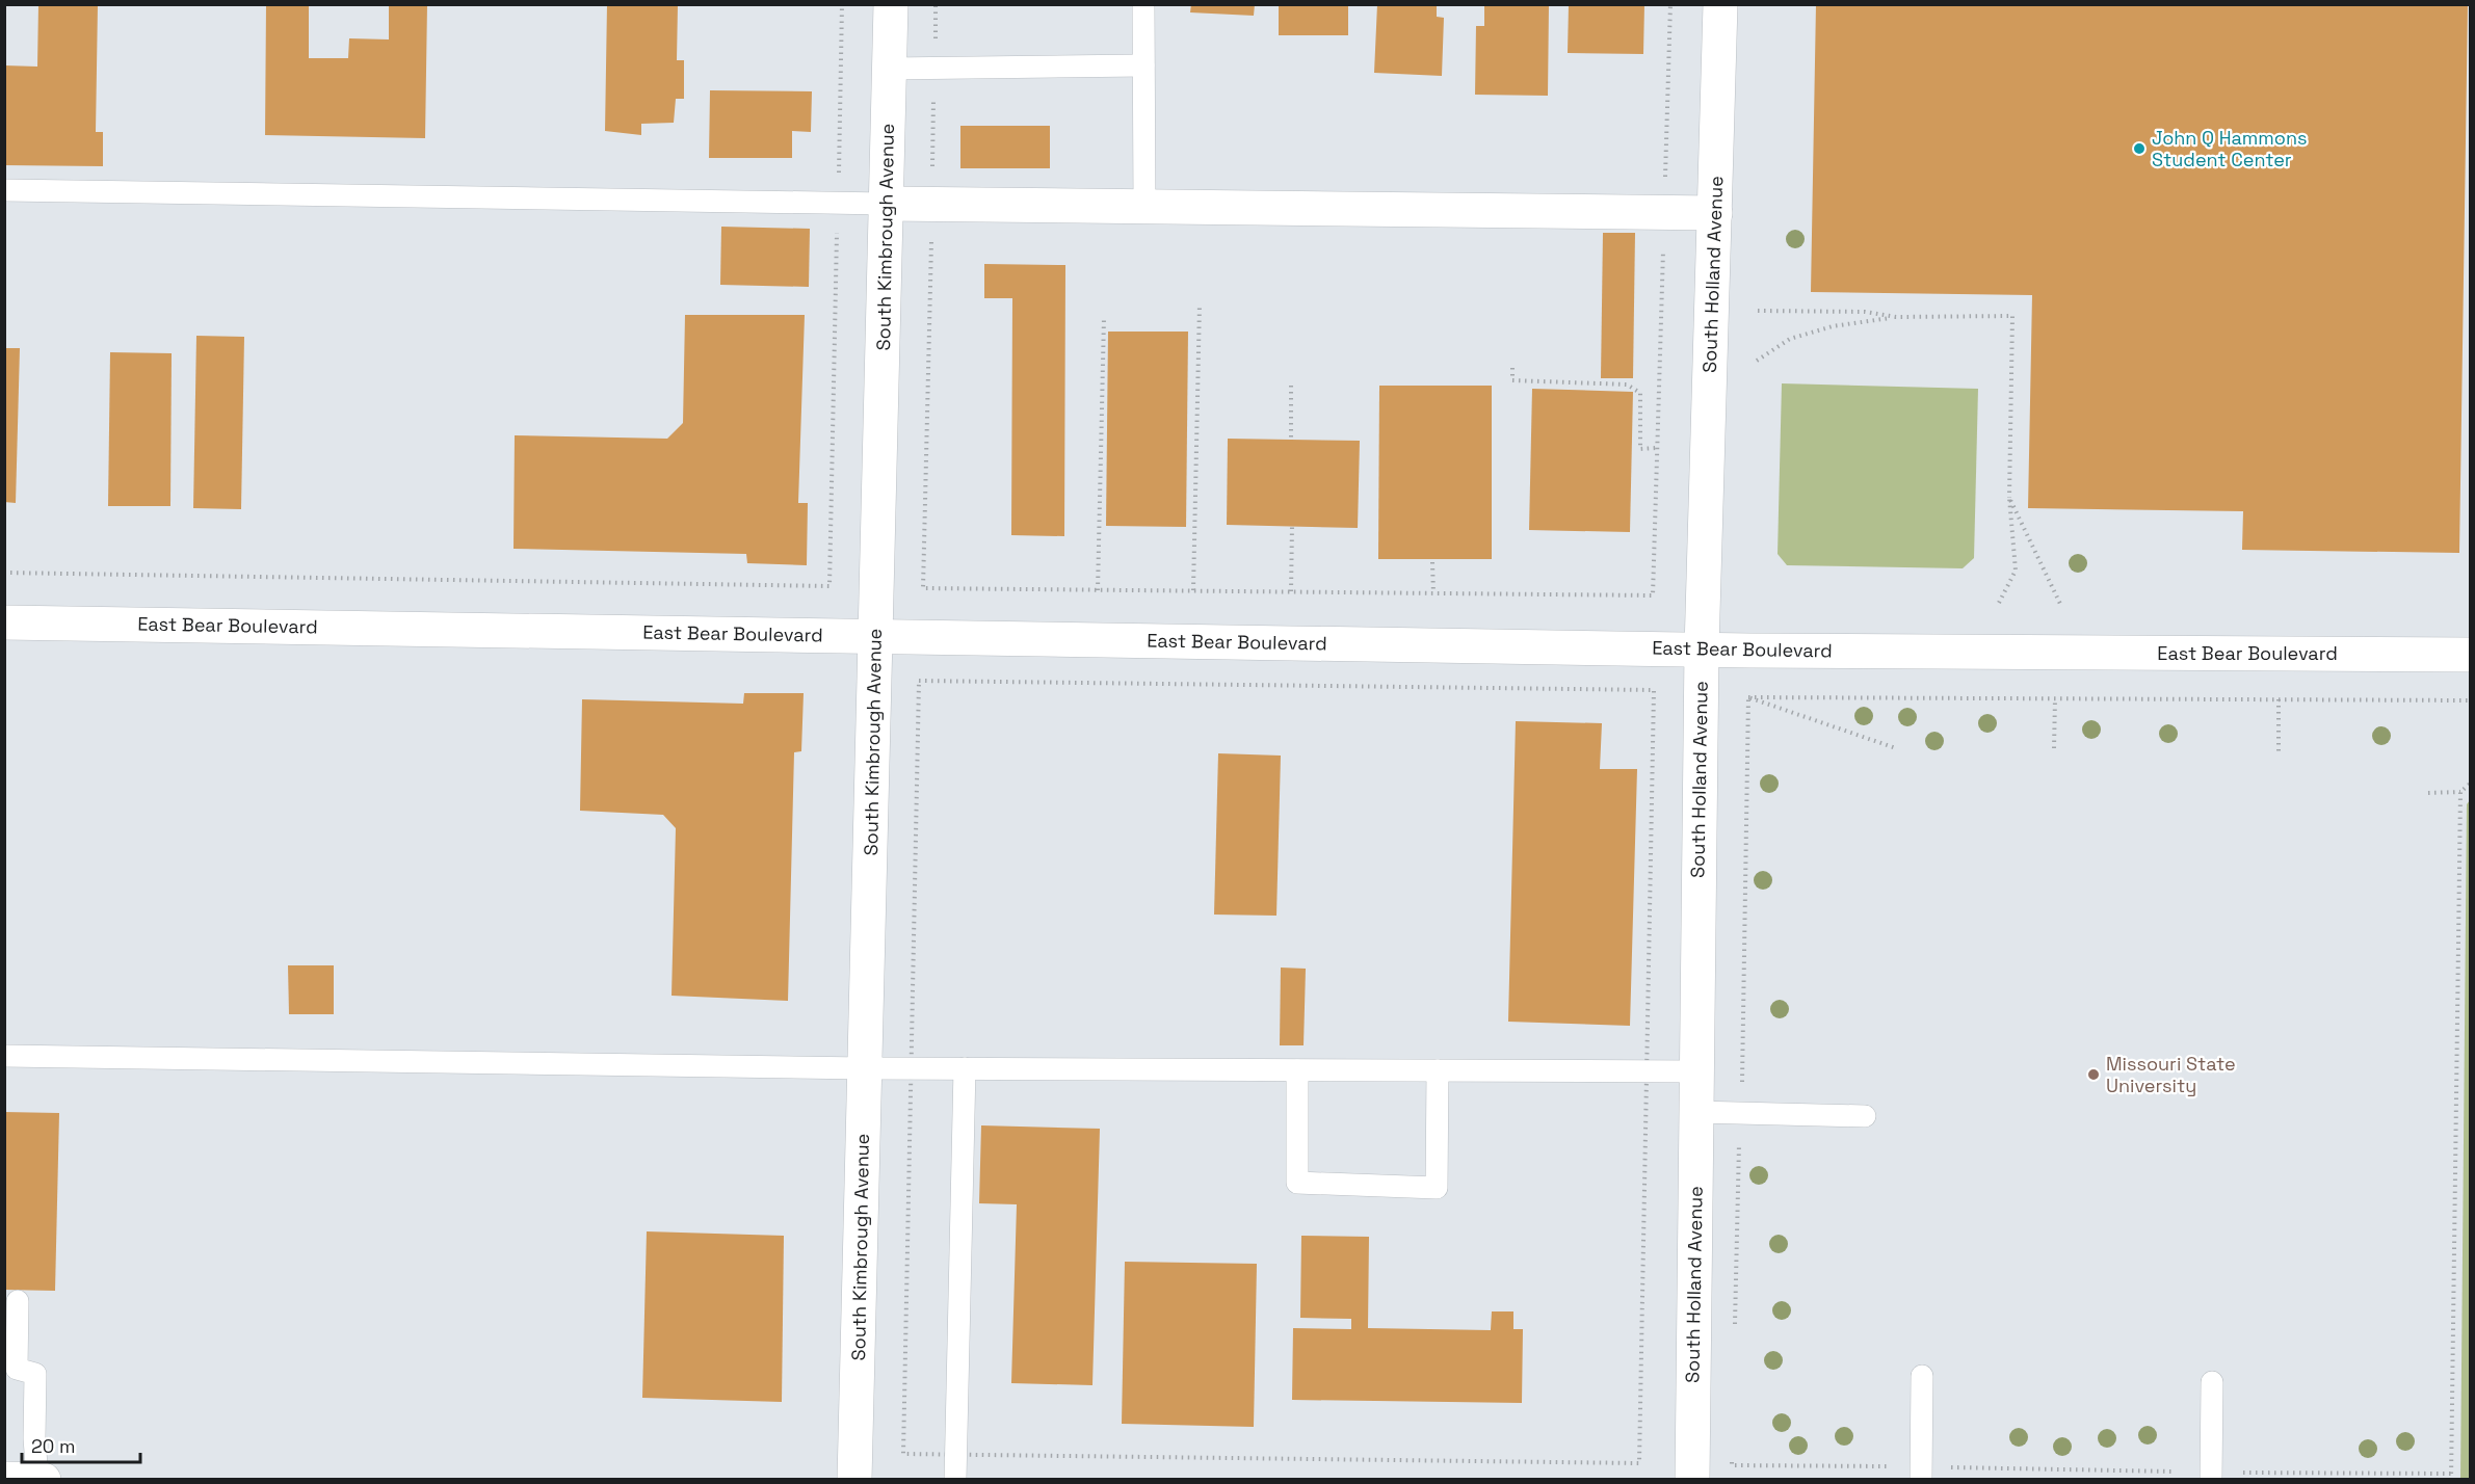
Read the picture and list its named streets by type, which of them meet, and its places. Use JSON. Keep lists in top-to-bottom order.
{
  "streets": {
    "street": ["South Kimbrough Avenue", "South Holland Avenue", "East Bear Boulevard"]
  },
  "crossings": [
    ["South Kimbrough Avenue", "East Bear Boulevard"],
    ["South Holland Avenue", "East Bear Boulevard"]
  ],
  "places": ["John Q Hammons Student Center", "Missouri State University"],
  "scale_bar": "20 m"
}
